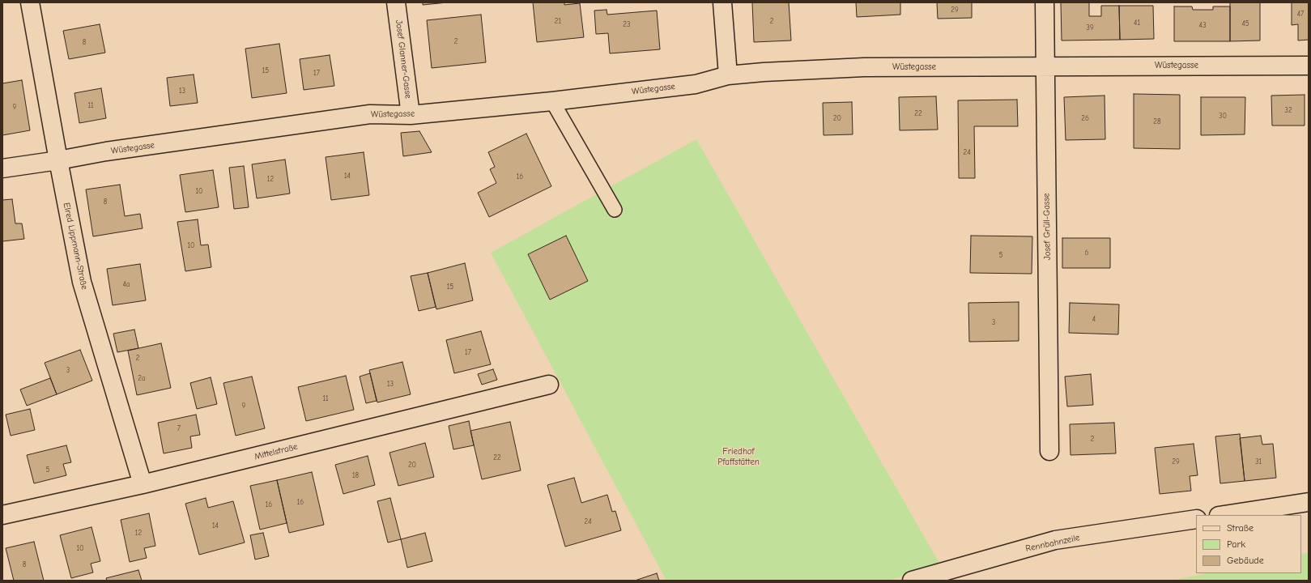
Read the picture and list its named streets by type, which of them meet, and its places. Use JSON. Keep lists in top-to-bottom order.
{
  "streets": {
    "street": [
      "Josef Glanner-Gasse",
      "Wüstegasse",
      "Josef Grüll-Gasse",
      "Elred Lippmann-Straße",
      "Mittelstraße",
      "Rennbahnzeile"
    ]
  },
  "crossings": [
    ["Josef Glanner-Gasse", "Wüstegasse"],
    ["Wüstegasse", "Josef Grüll-Gasse"],
    ["Wüstegasse", "Elred Lippmann-Straße"],
    ["Elred Lippmann-Straße", "Mittelstraße"]
  ],
  "parks": ["Friedhof Pfaffstätten"],
  "house_numbers": [
    "29",
    "47",
    "21",
    "2",
    "41",
    "45",
    "23",
    "43",
    "39",
    "2",
    "8",
    "15",
    "17",
    "13",
    "11",
    "9",
    "32",
    "22",
    "30",
    "20",
    "26",
    "28",
    "24",
    "14",
    "16",
    "12",
    "10",
    "8",
    "10",
    "6",
    "5",
    "4a",
    "15",
    "4",
    "3",
    "17",
    "2",
    "3",
    "2a",
    "13",
    "11",
    "9",
    "7",
    "2",
    "22",
    "29",
    "31",
    "20",
    "5",
    "18",
    "16",
    "16",
    "24",
    "14",
    "12",
    "10",
    "8"
  ],
  "legend": ["Straße", "Park", "Gebäude"]
}
